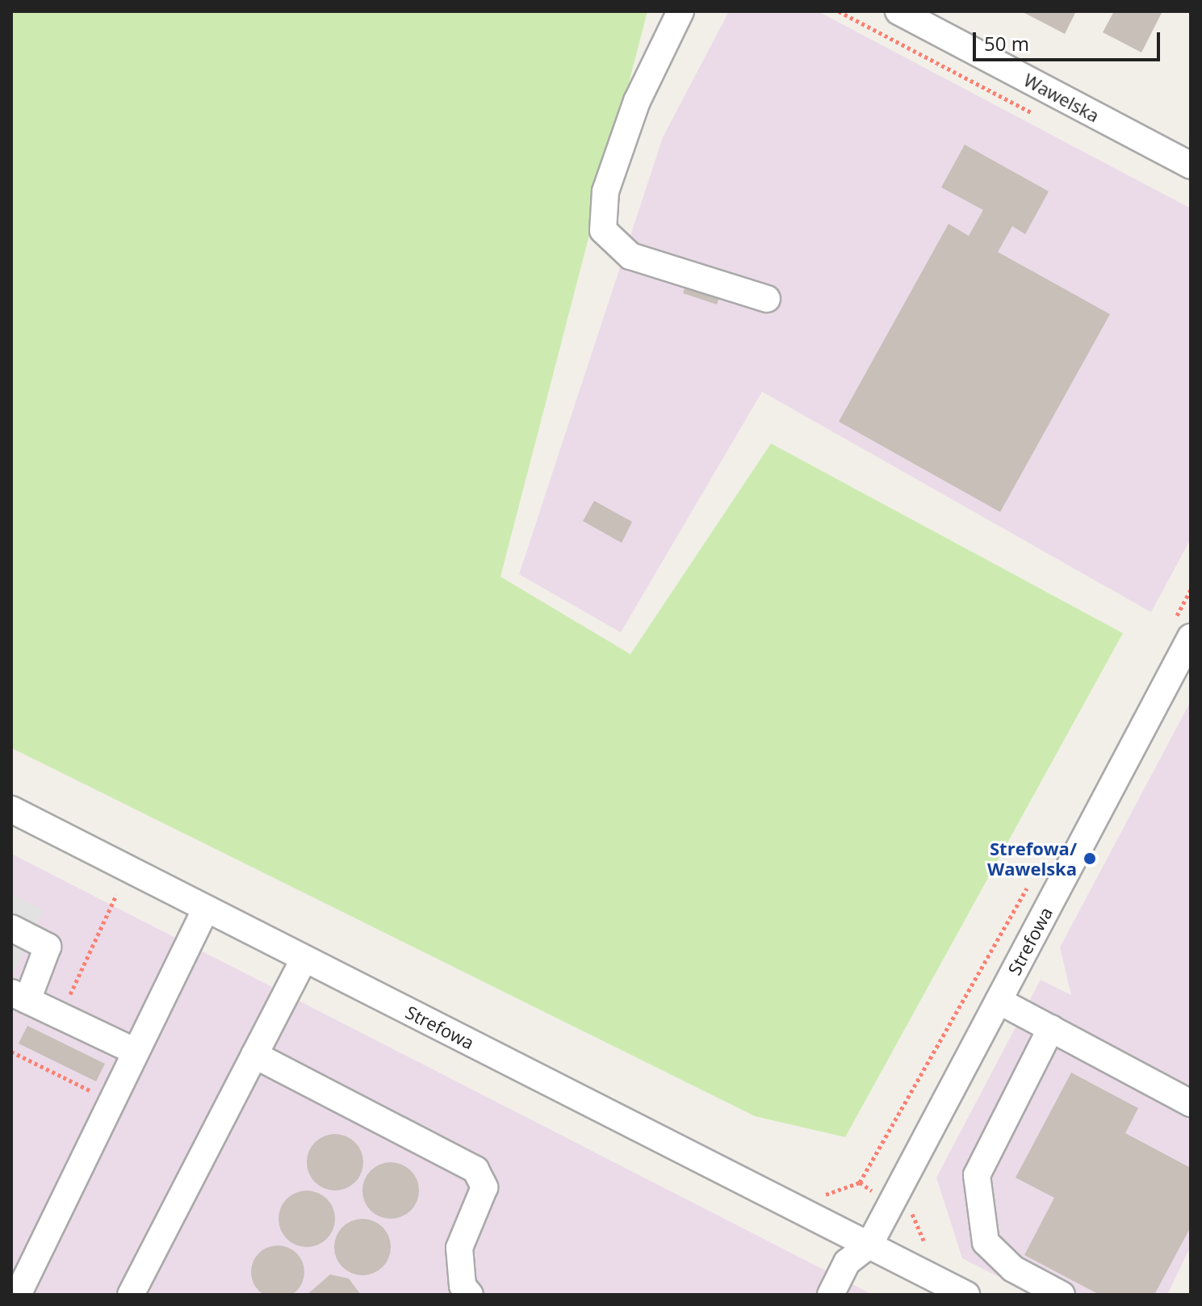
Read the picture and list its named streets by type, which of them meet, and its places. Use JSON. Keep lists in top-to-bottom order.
{
  "streets": {
    "street": ["Wawelska", "Strefowa"]
  },
  "places": ["Strefowa/ Wawelska"],
  "scale_bar": "50 m"
}
